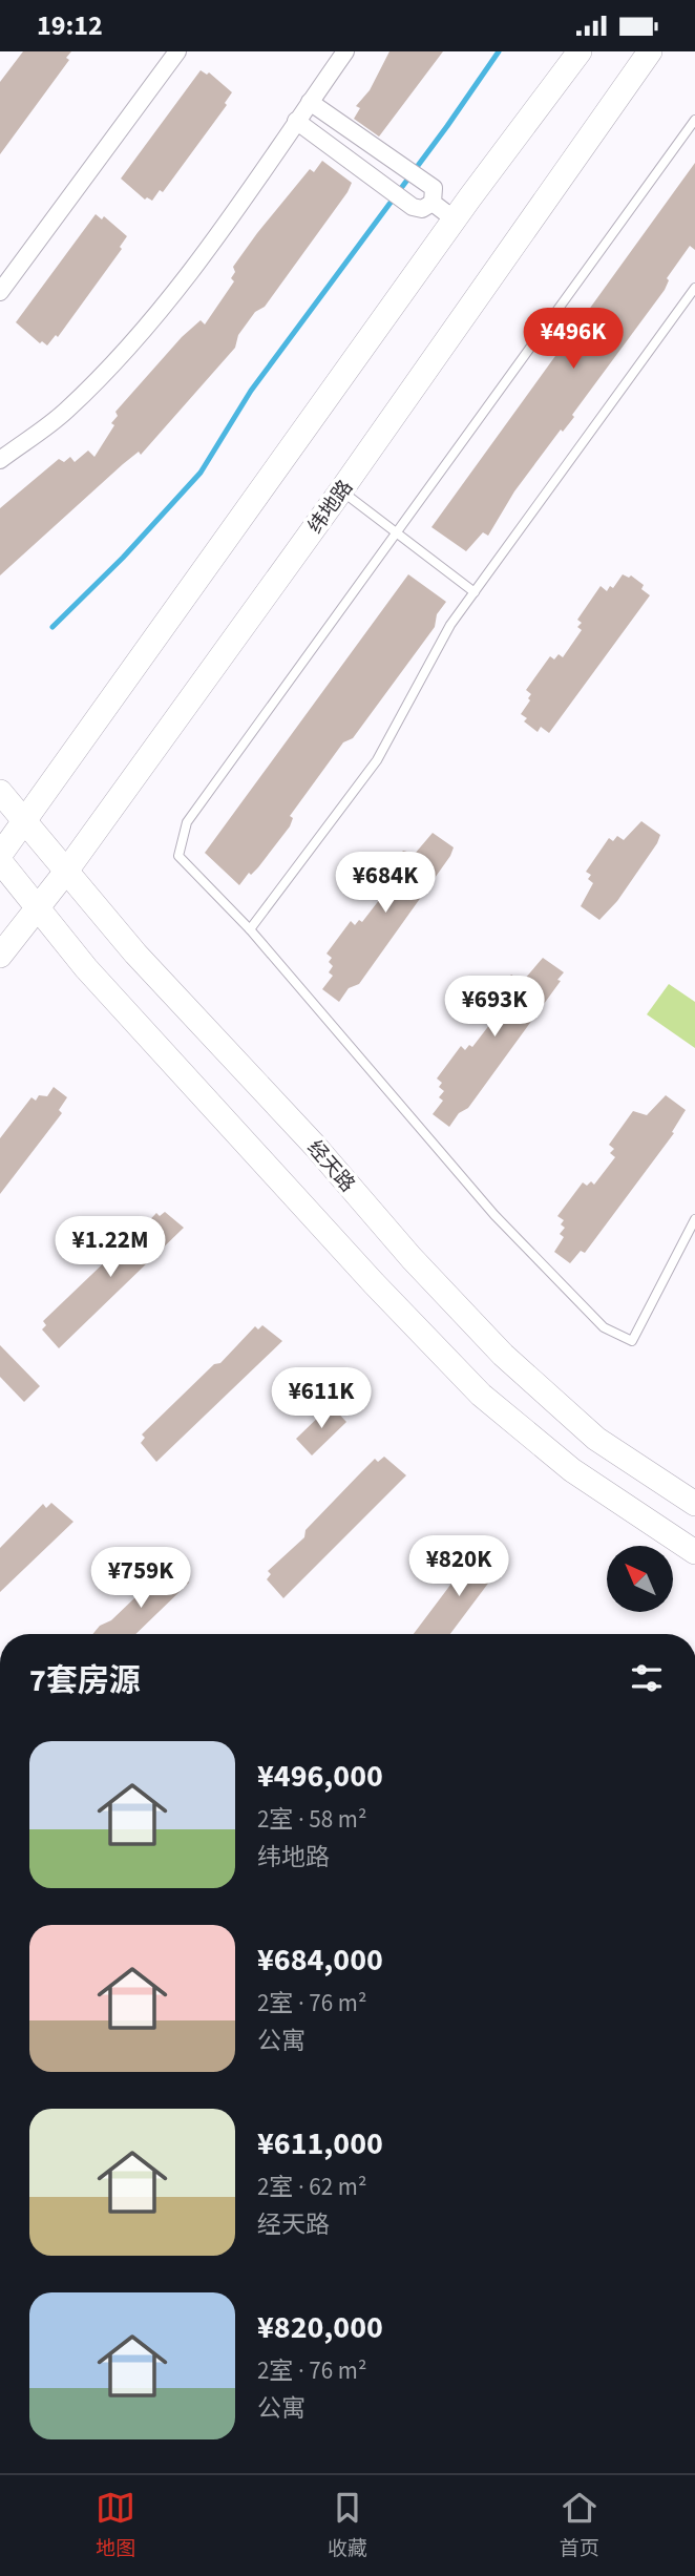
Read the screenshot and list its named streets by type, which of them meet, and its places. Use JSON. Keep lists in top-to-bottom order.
{
  "streets": {
    "main road": ["纬地路", "经天路"]
  },
  "crossings": [
    ["纬地路", "经天路"]
  ],
  "north": "top left",
  "page": {
    "status": "19:12",
    "price": [
      "¥496K",
      "¥684K",
      "¥693K",
      "¥1.22M",
      "¥611K",
      "¥820K",
      "¥759K"
    ],
    "heading": "7套房源",
    "list": [
      {
        "name": "¥496,000",
        "note": "2室 · 58 m² · 纬地路"
      },
      {
        "name": "¥684,000",
        "note": "2室 · 76 m² · 公寓"
      },
      {
        "name": "¥611,000",
        "note": "2室 · 62 m² · 经天路"
      },
      {
        "name": "¥820,000",
        "note": "2室 · 76 m² · 公寓"
      }
    ],
    "tabs": ["地图", "收藏", "首页"]
  }
}
